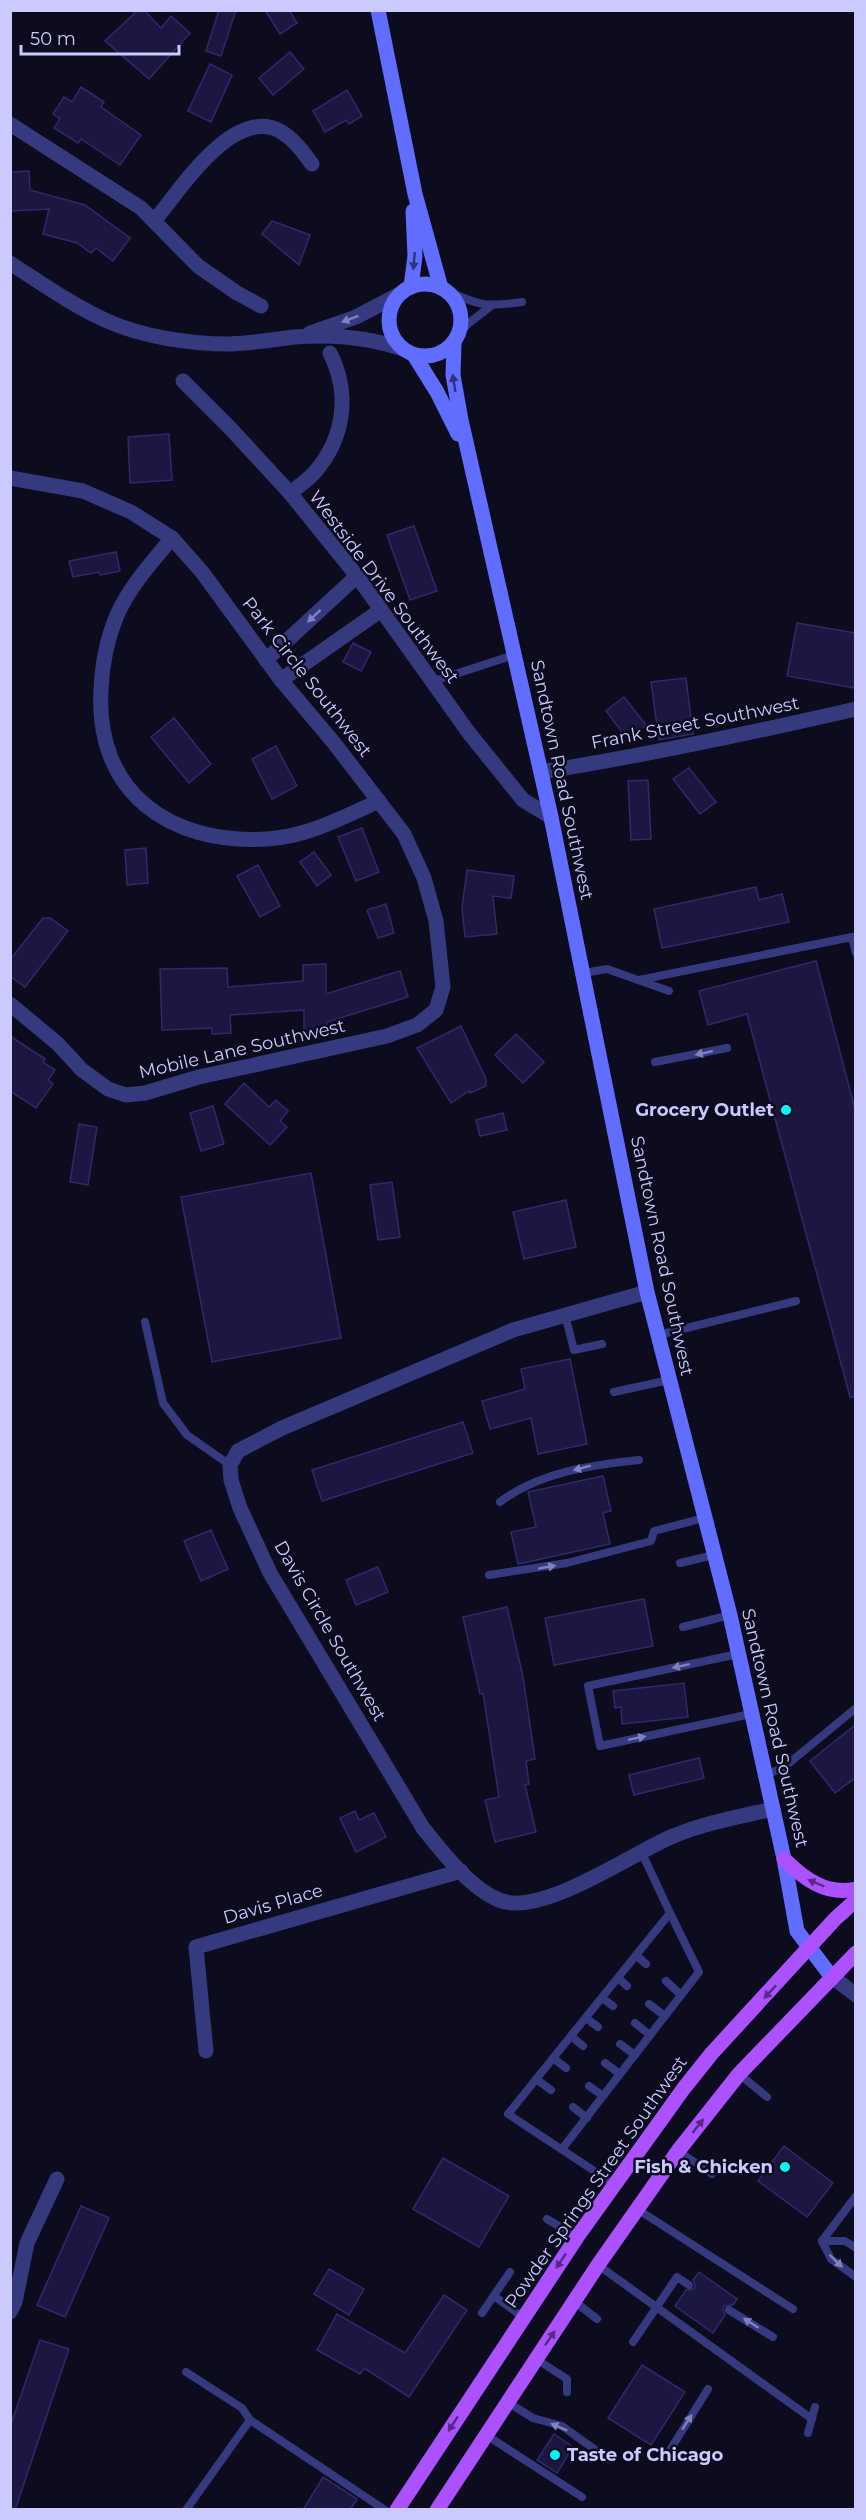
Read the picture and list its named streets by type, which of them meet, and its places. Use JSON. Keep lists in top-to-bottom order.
{
  "streets": {
    "main road": ["Powder Springs Street Southwest"],
    "street": [
      "Westside Drive Southwest",
      "Park Circle Southwest",
      "Frank Street Southwest",
      "Sandtown Road Southwest",
      "Mobile Lane Southwest",
      "Davis Circle Southwest",
      "Davis Place"
    ]
  },
  "crossings": [
    ["Westside Drive Southwest", "Sandtown Road Southwest"],
    ["Park Circle Southwest", "Mobile Lane Southwest"],
    ["Frank Street Southwest", "Sandtown Road Southwest"],
    ["Sandtown Road Southwest", "Davis Circle Southwest"],
    ["Sandtown Road Southwest", "Powder Springs Street Southwest"],
    ["Davis Circle Southwest", "Davis Place"]
  ],
  "places": ["Grocery Outlet", "Fish & Chicken", "Taste of Chicago"],
  "scale_bar": "50 m"
}
